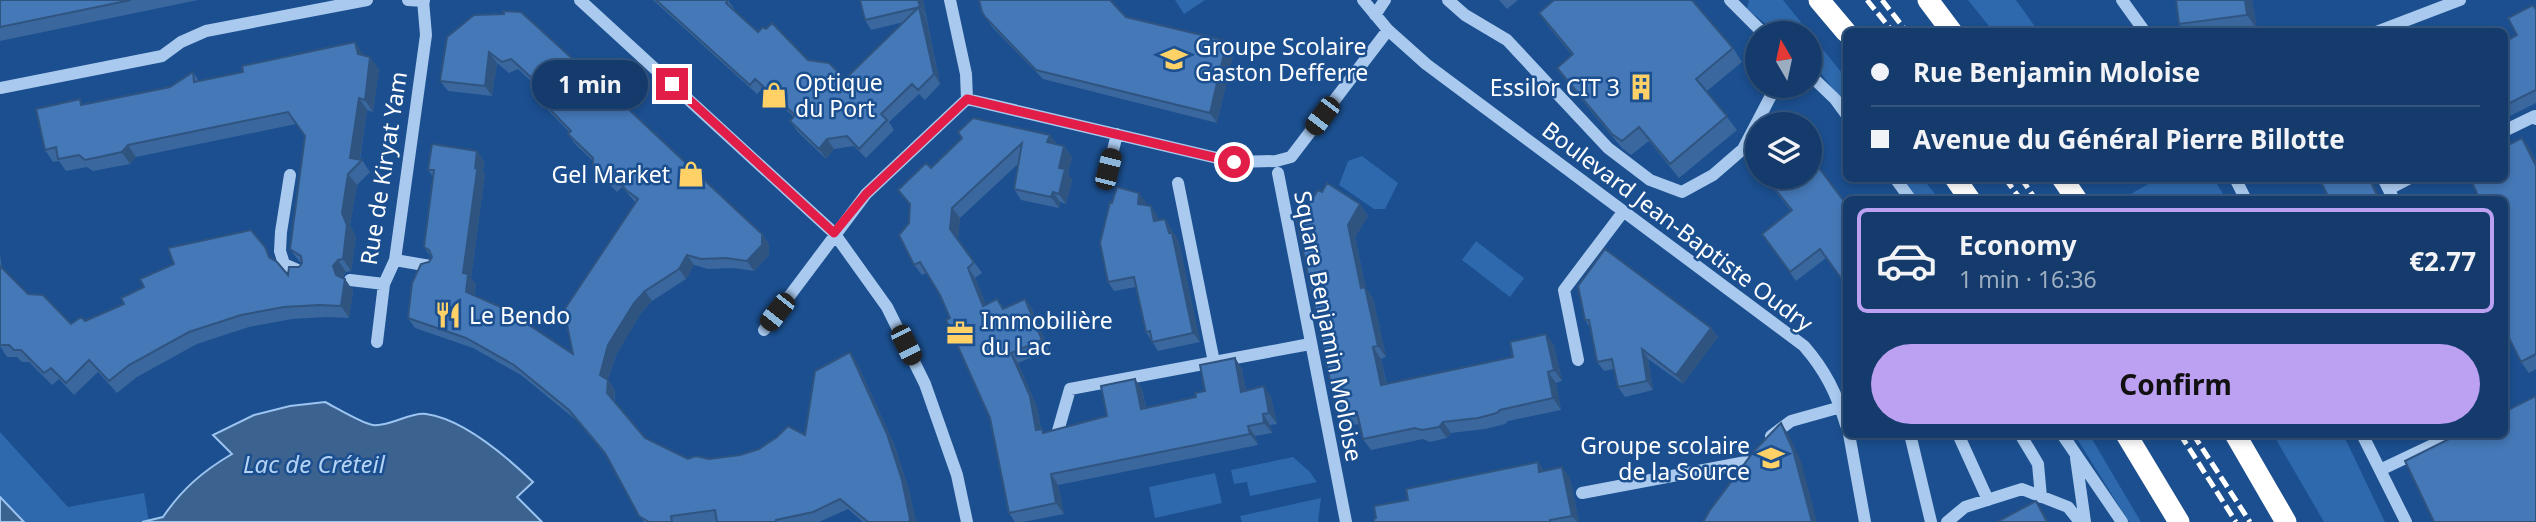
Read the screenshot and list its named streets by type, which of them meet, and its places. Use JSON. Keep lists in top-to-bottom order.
{
  "streets": {
    "street": ["Rue de Kiryat Yam", "Boulevard Jean-Baptiste Oudry", "Square Benjamin Moloise"]
  },
  "water": ["Lac de Créteil"],
  "places": {
    "school or university": ["Groupe Scolaire Gaston Defferre", "Groupe scolaire de la Source"],
    "building": ["Essilor CIT 3"],
    "shop": ["Optique du Port", "Gel Market"],
    "restaurant": ["Le Bendo"],
    "office": ["Immobilière du Lac"]
  },
  "north": "top",
  "page": {
    "banner": ["Rue Benjamin Moloise", "Avenue du Général Pierre Billotte"],
    "bubble": "1 min",
    "list": [
      {
        "name": "Economy",
        "note": "1 min · 16:36",
        "value": "€2.77"
      }
    ],
    "buttons": "Confirm"
  }
}
